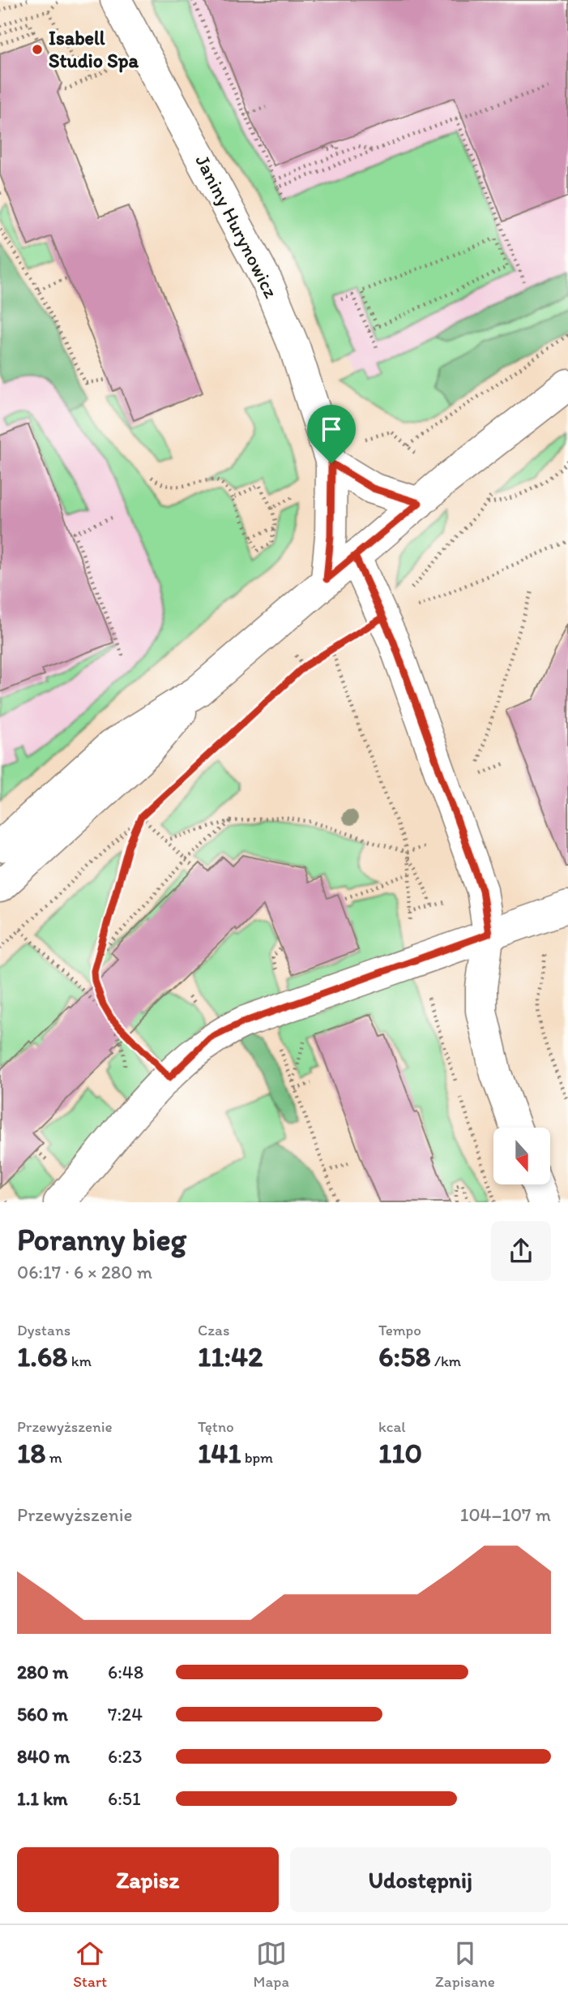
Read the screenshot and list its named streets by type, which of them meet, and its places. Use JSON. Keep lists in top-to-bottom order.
{
  "streets": {
    "street": ["Janiny Hurynowicz"]
  },
  "places": ["Isabell Studio Spa"],
  "north": "bottom",
  "page": {
    "heading": ["Poranny bieg", "06:17 · 6 × 280 m"],
    "stats": [
      ["Dystans", "1.68 km"],
      ["Czas", "11:42"],
      ["Tempo", "6:58 /km"],
      ["Przewyższenie", "18 m"],
      ["Tętno", "141 bpm"],
      ["kcal", "110"]
    ],
    "chart": ["Przewyższenie", "104–107 m"],
    "list": [
      {
        "name": "280 m",
        "note": "6:48"
      },
      {
        "name": "560 m",
        "note": "7:24"
      },
      {
        "name": "840 m",
        "note": "6:23"
      },
      {
        "name": "1.1 km",
        "note": "6:51"
      }
    ],
    "buttons": ["Zapisz", "Udostępnij"],
    "tabs": ["Start", "Mapa", "Zapisane"]
  }
}
